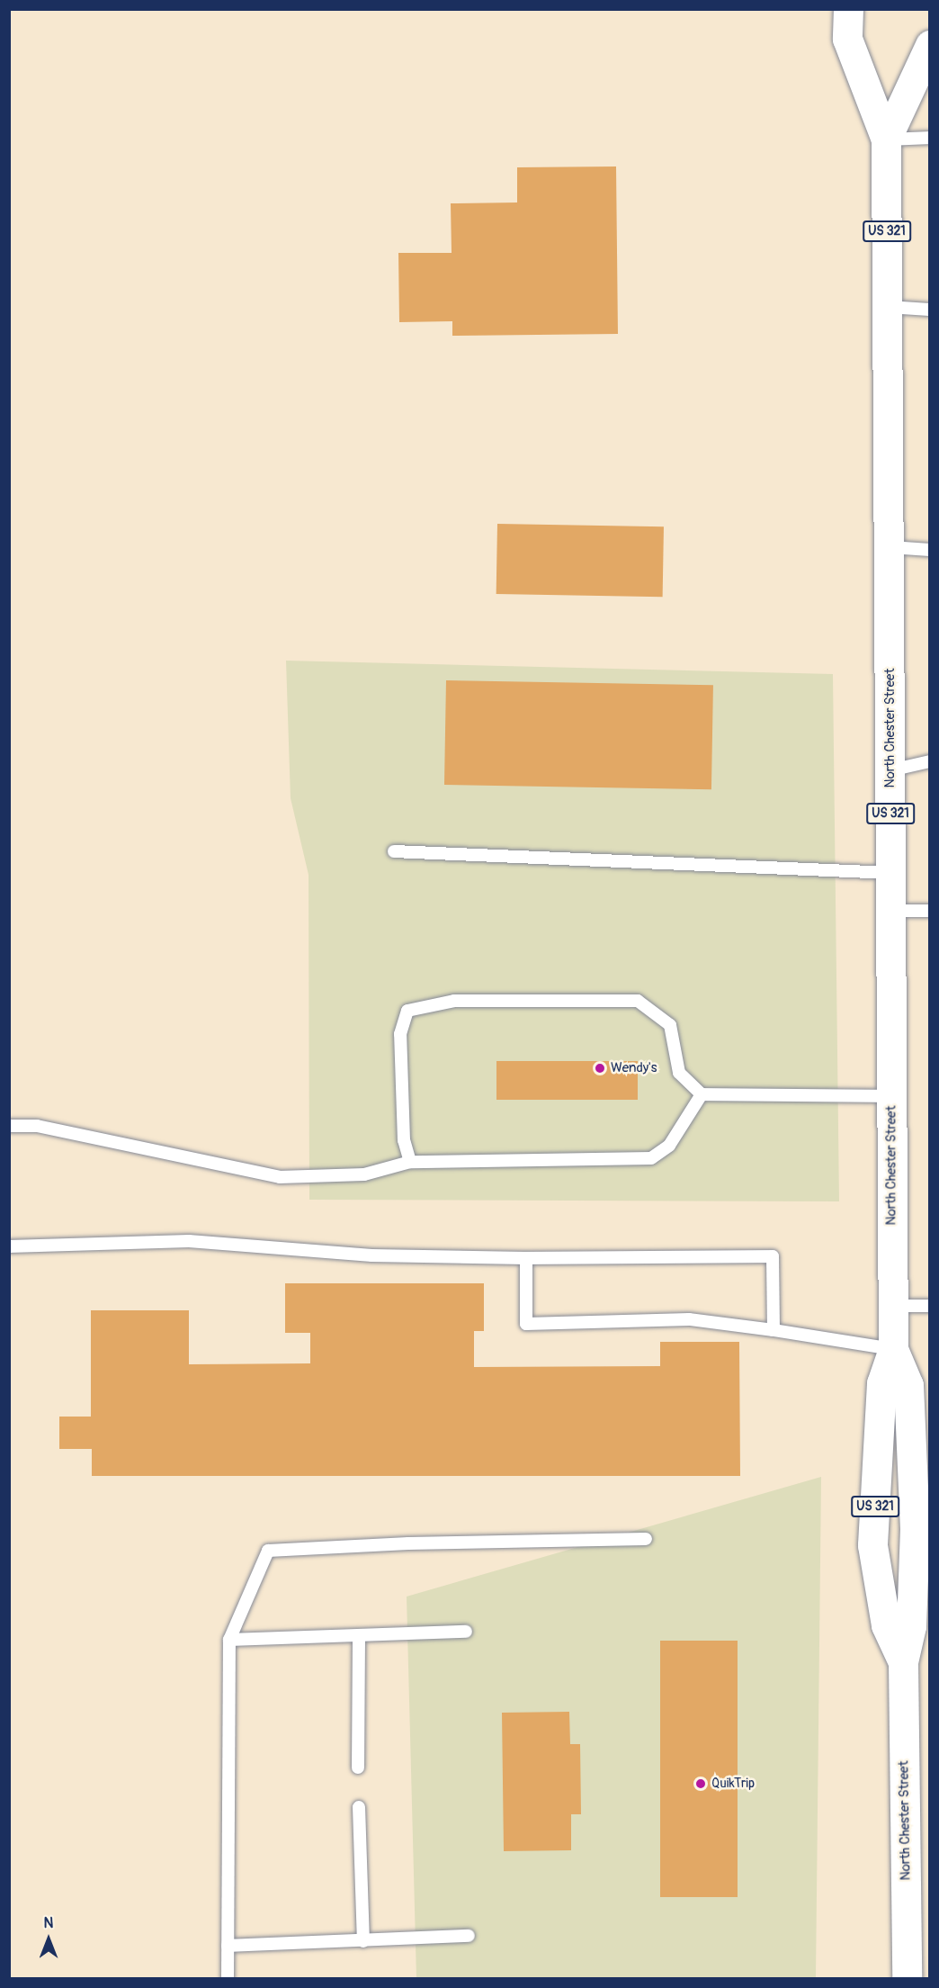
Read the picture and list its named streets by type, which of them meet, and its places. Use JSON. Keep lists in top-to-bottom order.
{
  "streets": {
    "highway": ["US 321", "North Chester Street"]
  },
  "places": ["Wendy's", "QuikTrip"],
  "north": "top"
}
